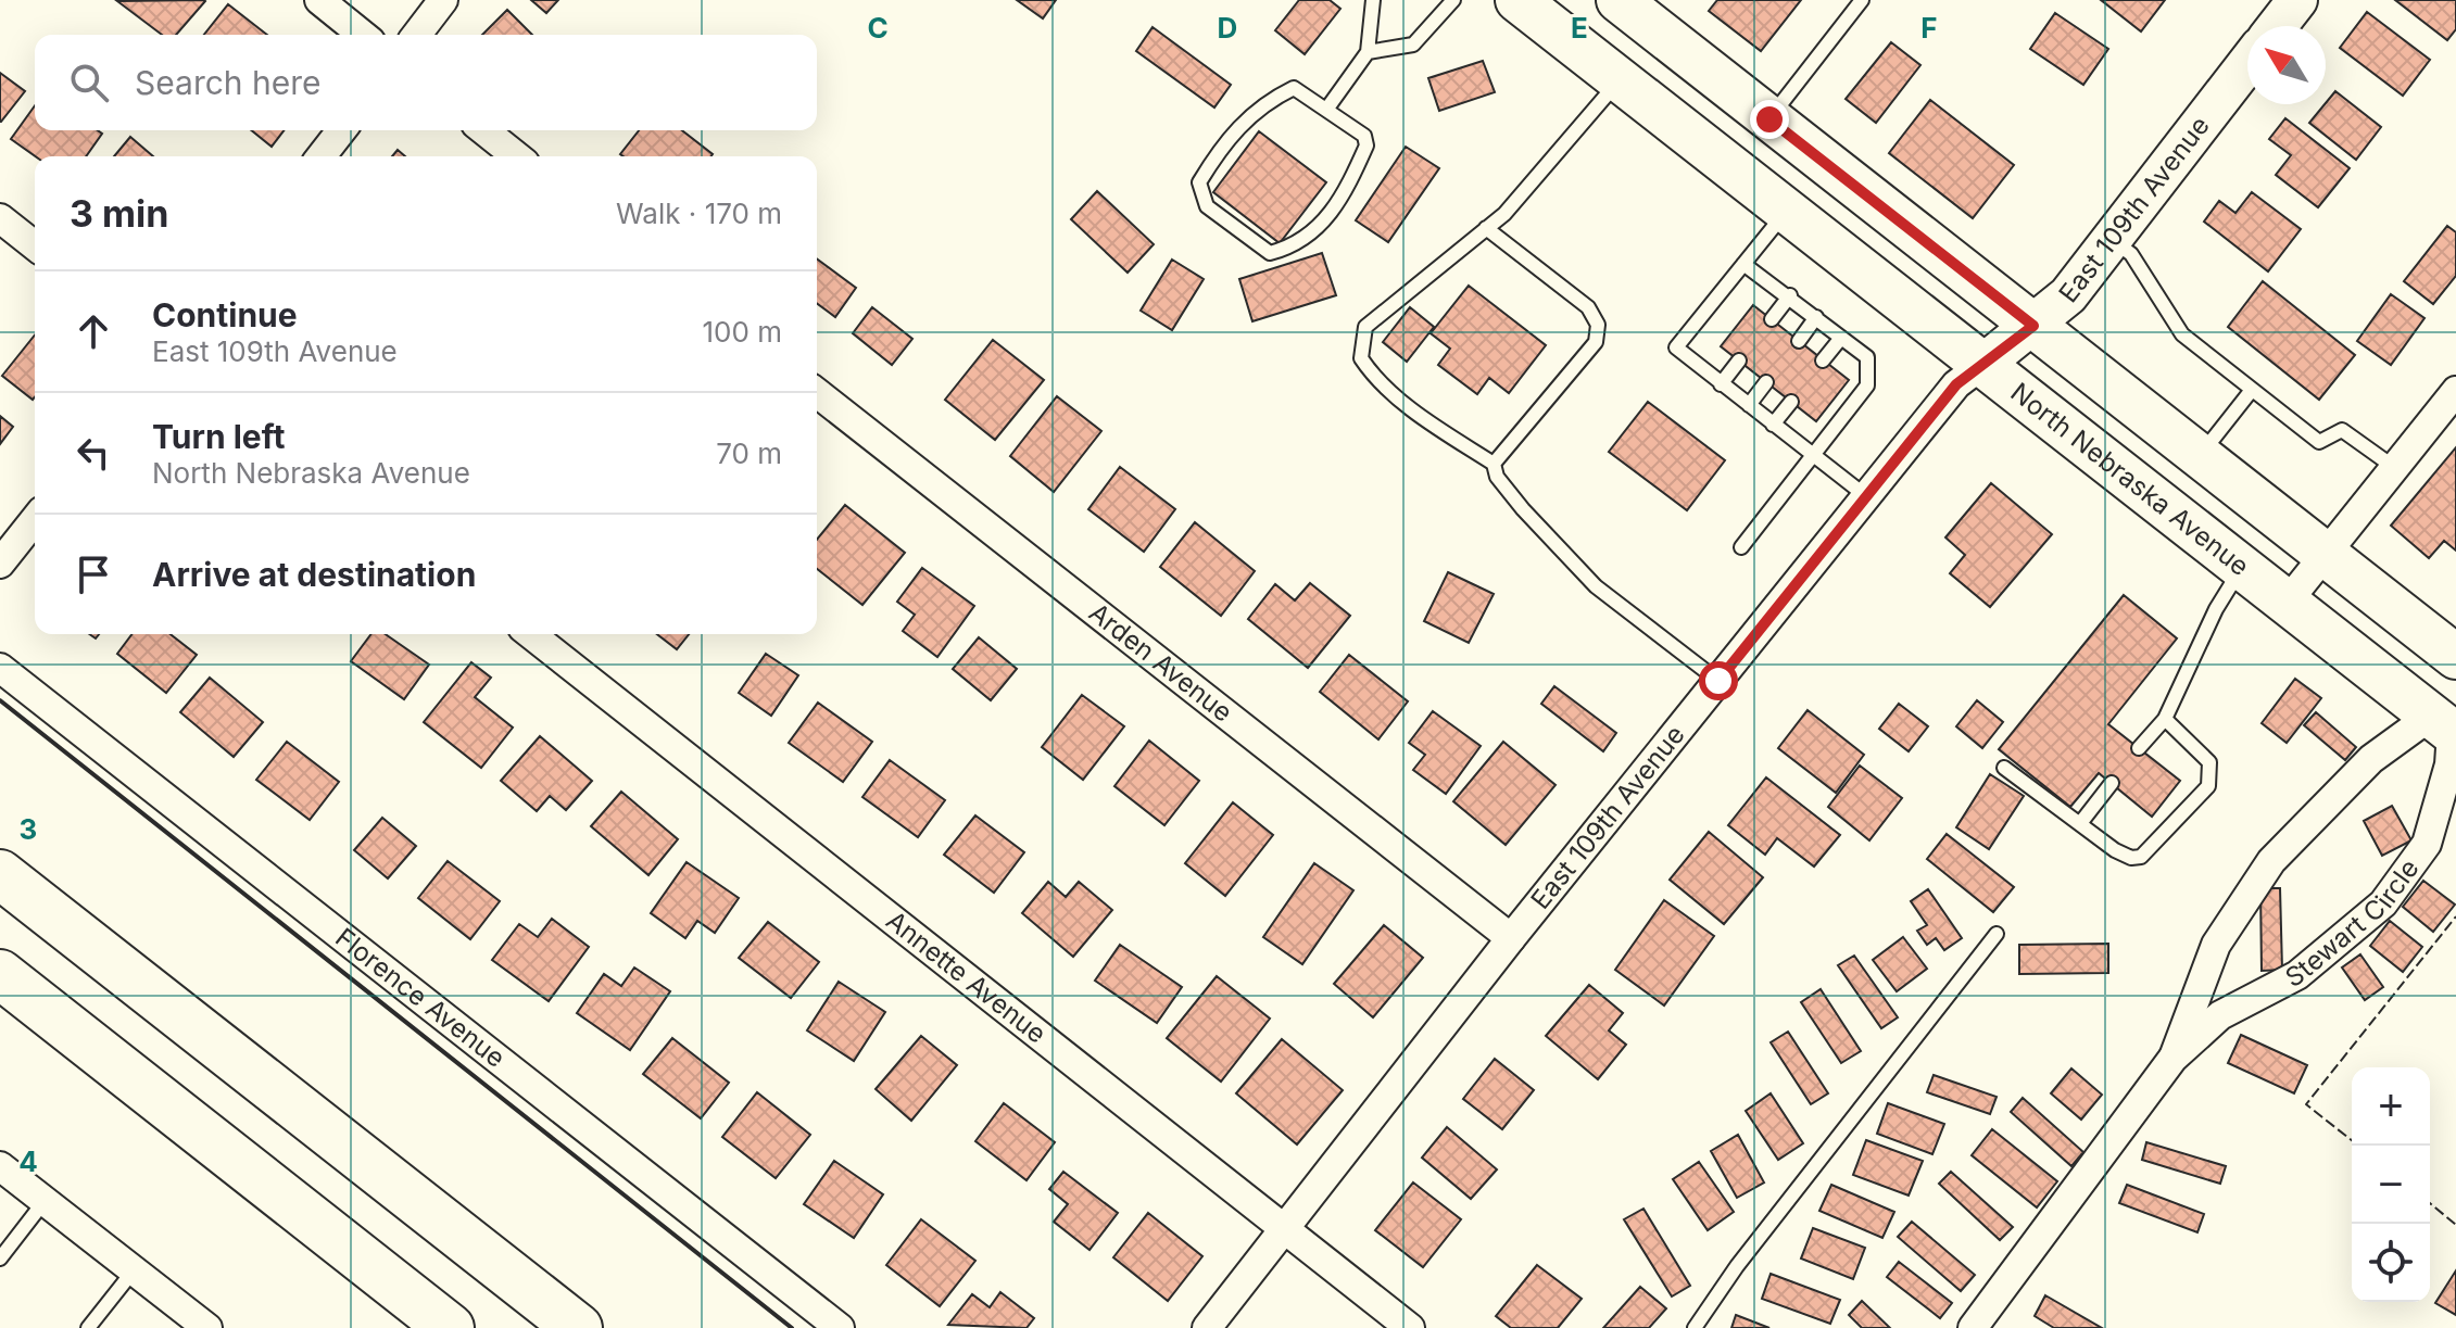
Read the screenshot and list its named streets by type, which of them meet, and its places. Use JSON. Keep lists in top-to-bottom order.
{
  "streets": {
    "main road": ["North Nebraska Avenue"],
    "street": [
      "East 109th Avenue",
      "Arden Avenue",
      "Stewart Circle",
      "Annette Avenue",
      "Florence Avenue"
    ]
  },
  "crossings": [
    ["East 109th Avenue", "North Nebraska Avenue"],
    ["East 109th Avenue", "Arden Avenue"],
    ["East 109th Avenue", "Annette Avenue"],
    ["North Nebraska Avenue", "Stewart Circle"]
  ],
  "north": "top left",
  "page": {
    "search": "Search here",
    "heading": ["3 min", "Walk · 170 m"],
    "list": [
      ["Continue", "East 109th Avenue", "100 m"],
      ["Turn left", "North Nebraska Avenue", "70 m"],
      "Arrive at destination"
    ],
    "map_buttons": ["+", "−"]
  },
  "grid": {
    "columns": [
      "C",
      "D",
      "E",
      "F"
    ],
    "rows": ["3", "4"]
  }
}
